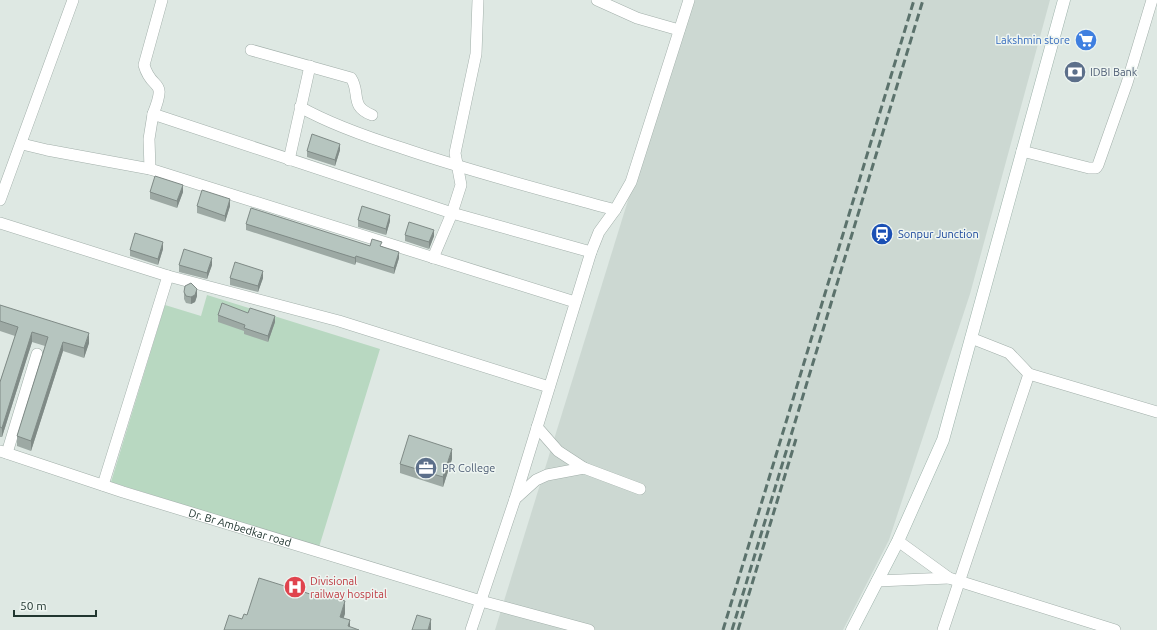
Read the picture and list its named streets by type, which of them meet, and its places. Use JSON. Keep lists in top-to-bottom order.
{
  "streets": {
    "street": ["Dr. Br Ambedkar road"]
  },
  "places": {
    "supermarket": ["Lakshmin store"],
    "bank": ["IDBI Bank"],
    "station": ["Sonpur Junction"],
    "office": ["PR College"],
    "hospital": ["Divisional railway hospital"]
  },
  "scale_bar": "50 m"
}
